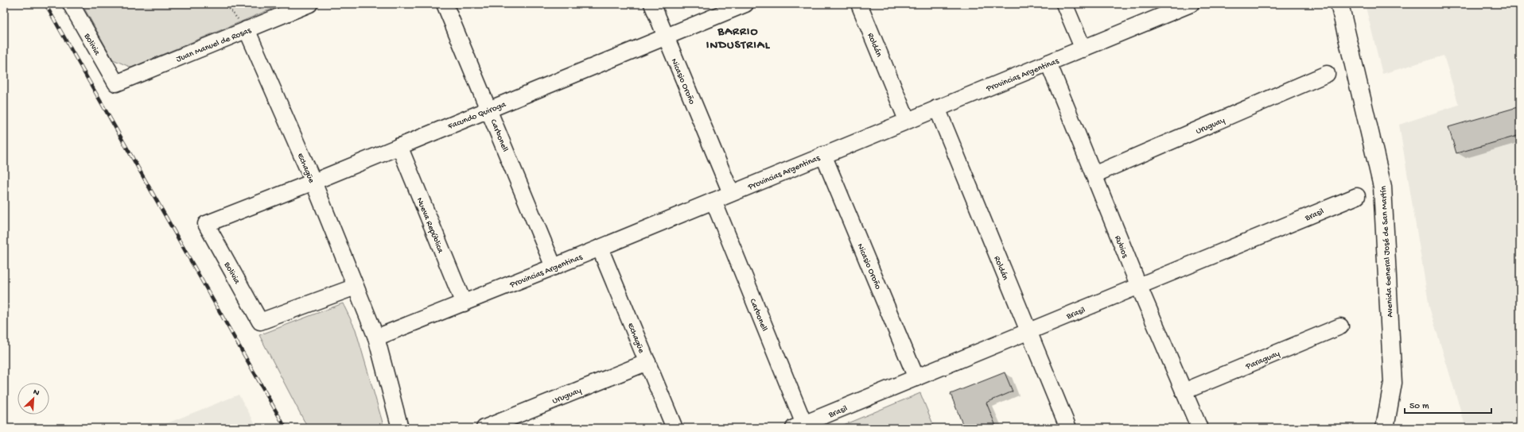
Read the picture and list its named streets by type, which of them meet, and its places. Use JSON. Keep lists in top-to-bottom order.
{
  "streets": {
    "main road": ["Avenida General José de San Martín"],
    "street": [
      "Bolivia",
      "Juan Manuel de Rosas",
      "Roldán",
      "Provincias Argentinas",
      "Nicasio Oroño",
      "Facundo Quiroga",
      "Uruguay",
      "Carbonell",
      "Echagüe",
      "Brasil",
      "Nueva República",
      "Rubios",
      "Paraguay"
    ]
  },
  "crossings": [
    ["Bolivia", "Juan Manuel de Rosas"],
    ["Bolivia", "Facundo Quiroga"],
    ["Bolivia", "Echagüe"],
    ["Juan Manuel de Rosas", "Echagüe"],
    ["Roldán", "Provincias Argentinas"],
    ["Roldán", "Brasil"],
    ["Provincias Argentinas", "Nicasio Oroño"],
    ["Provincias Argentinas", "Carbonell"],
    ["Provincias Argentinas", "Echagüe"],
    ["Provincias Argentinas", "Nueva República"],
    ["Provincias Argentinas", "Rubios"],
    ["Nicasio Oroño", "Facundo Quiroga"],
    ["Nicasio Oroño", "Brasil"],
    ["Facundo Quiroga", "Carbonell"],
    ["Facundo Quiroga", "Echagüe"],
    ["Facundo Quiroga", "Nueva República"],
    ["Uruguay", "Echagüe"],
    ["Uruguay", "Rubios"],
    ["Carbonell", "Brasil"],
    ["Brasil", "Rubios"],
    ["Rubios", "Paraguay"]
  ],
  "districts": ["BARRIO INDUSTRIAL"],
  "scale_bar": "50 m",
  "north": "top right"
}
